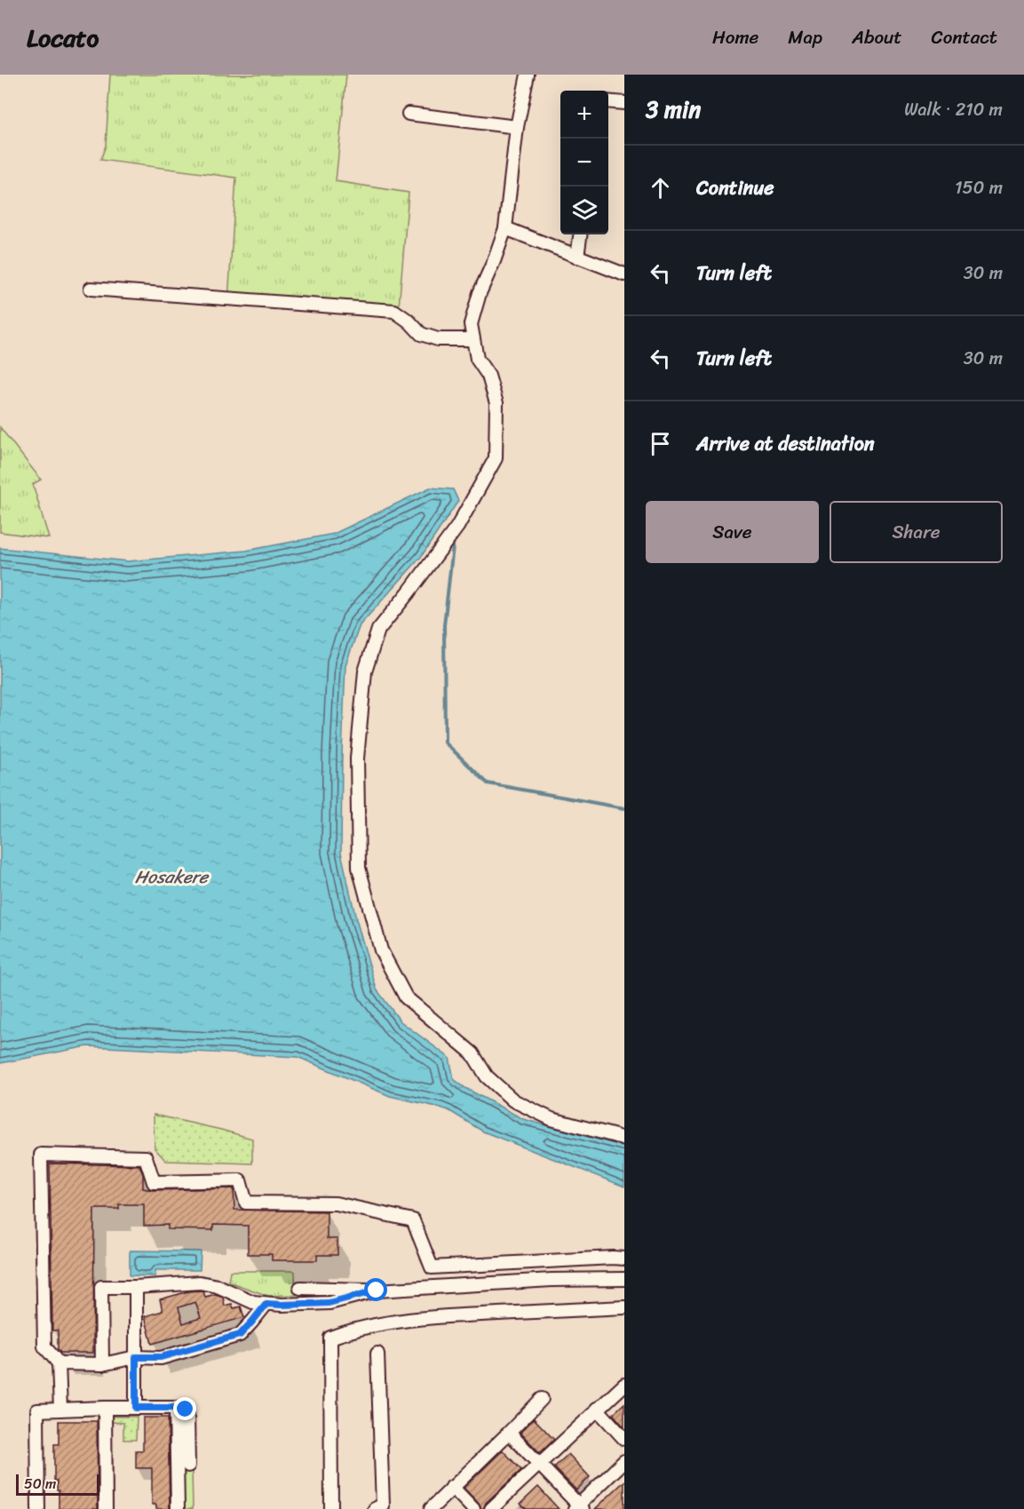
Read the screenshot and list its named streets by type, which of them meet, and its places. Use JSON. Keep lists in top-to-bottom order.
{
  "water": ["Hosakere"],
  "scale_bar": "50 m",
  "page": {
    "header": "Locato",
    "nav": [
      "Home",
      "Map",
      "About",
      "Contact"
    ],
    "heading": ["3 min", "Walk · 210 m"],
    "map_buttons": ["+", "−"],
    "list": [
      ["Continue", "150 m"],
      ["Turn left", "30 m"],
      ["Turn left", "30 m"],
      "Arrive at destination"
    ],
    "buttons": ["Save", "Share"],
    "scale": "50 m"
  }
}
